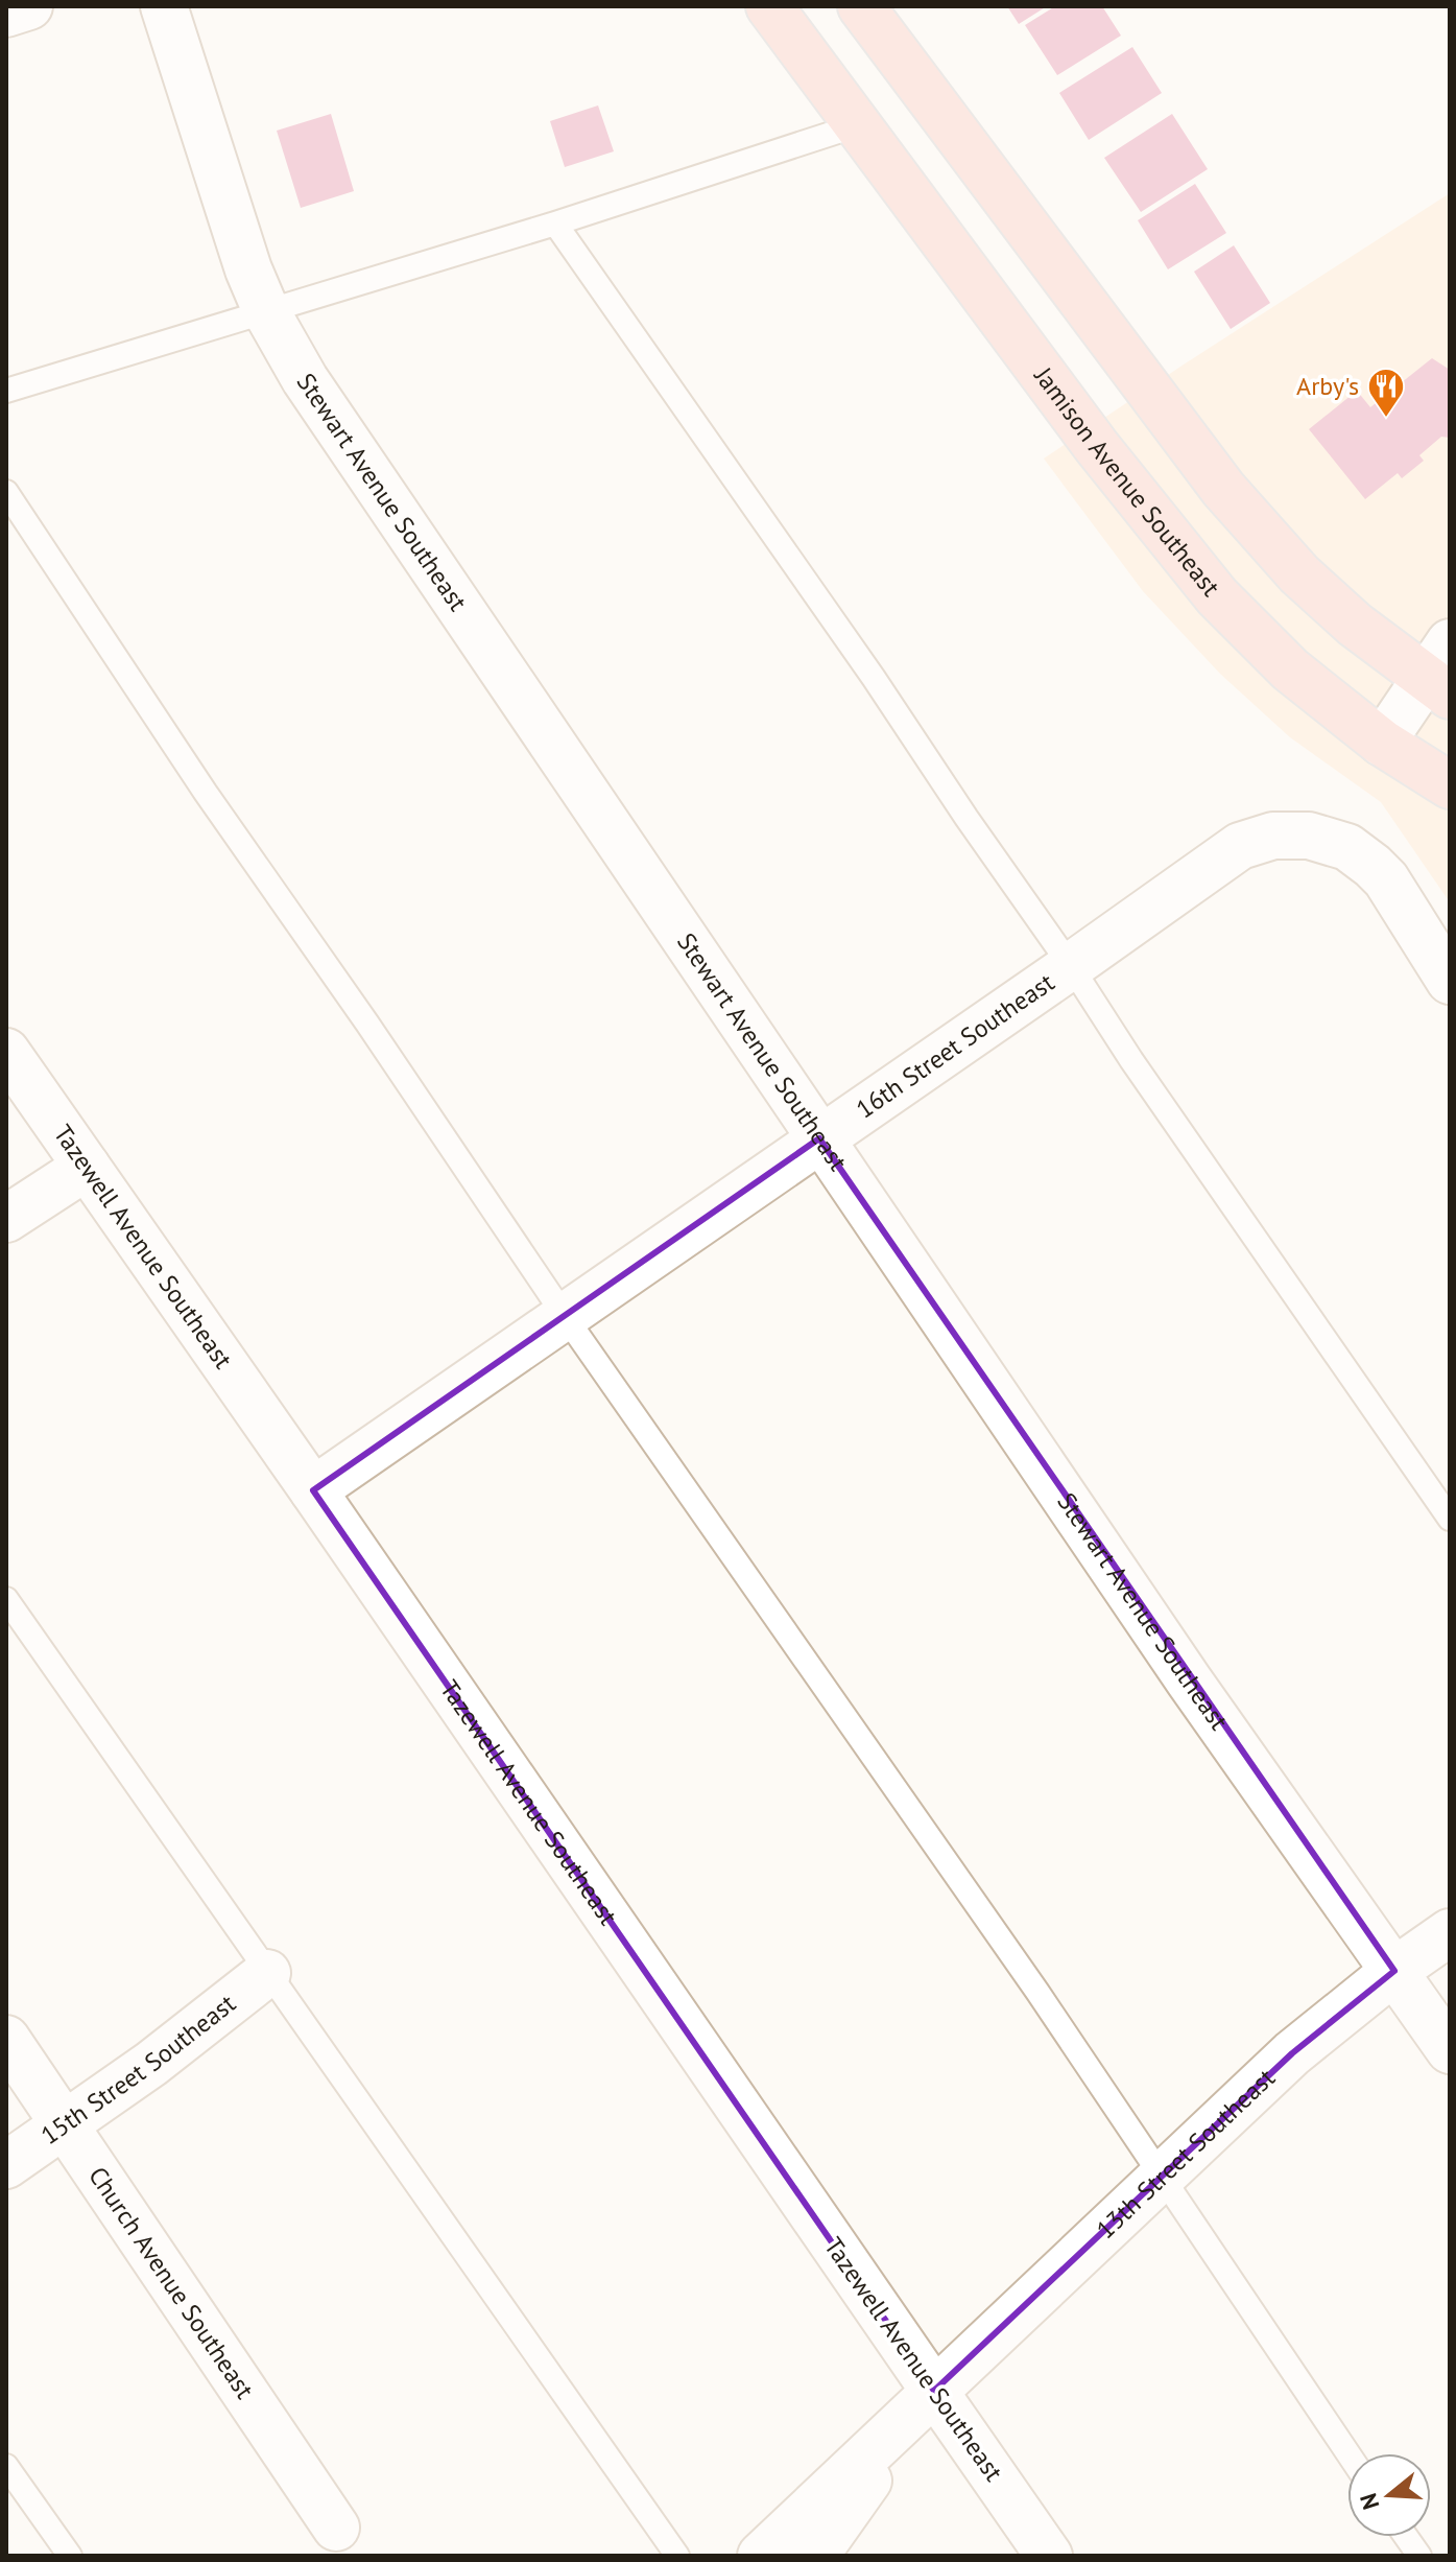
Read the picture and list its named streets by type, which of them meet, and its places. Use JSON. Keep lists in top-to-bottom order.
{
  "streets": {
    "main road": ["Jamison Avenue Southeast"],
    "street": [
      "Stewart Avenue Southeast",
      "16th Street Southeast",
      "Tazewell Avenue Southeast",
      "15th Street Southeast",
      "13th Street Southeast",
      "Church Avenue Southeast"
    ]
  },
  "crossings": [
    ["Stewart Avenue Southeast", "16th Street Southeast"],
    ["Stewart Avenue Southeast", "13th Street Southeast"],
    ["16th Street Southeast", "Tazewell Avenue Southeast"],
    ["Tazewell Avenue Southeast", "13th Street Southeast"],
    ["15th Street Southeast", "Church Avenue Southeast"]
  ],
  "places": {
    "restaurant": ["Arby's"]
  },
  "north": "left"
}
